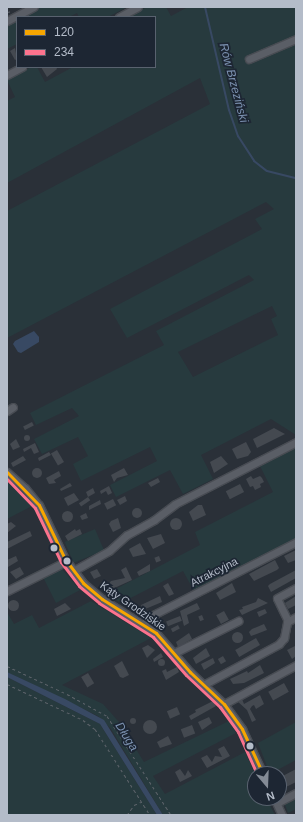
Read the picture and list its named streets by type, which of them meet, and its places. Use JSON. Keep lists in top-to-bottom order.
{
  "streets": {
    "street": ["Atrakcyjna", "Kąty Grodziskie"]
  },
  "crossings": [
    ["Atrakcyjna", "Kąty Grodziskie"]
  ],
  "water": ["Rów Brzeziński", "Długa"],
  "lines": ["transit line 120", "transit line 234"],
  "legend": ["120", "234"],
  "north": "bottom"
}
